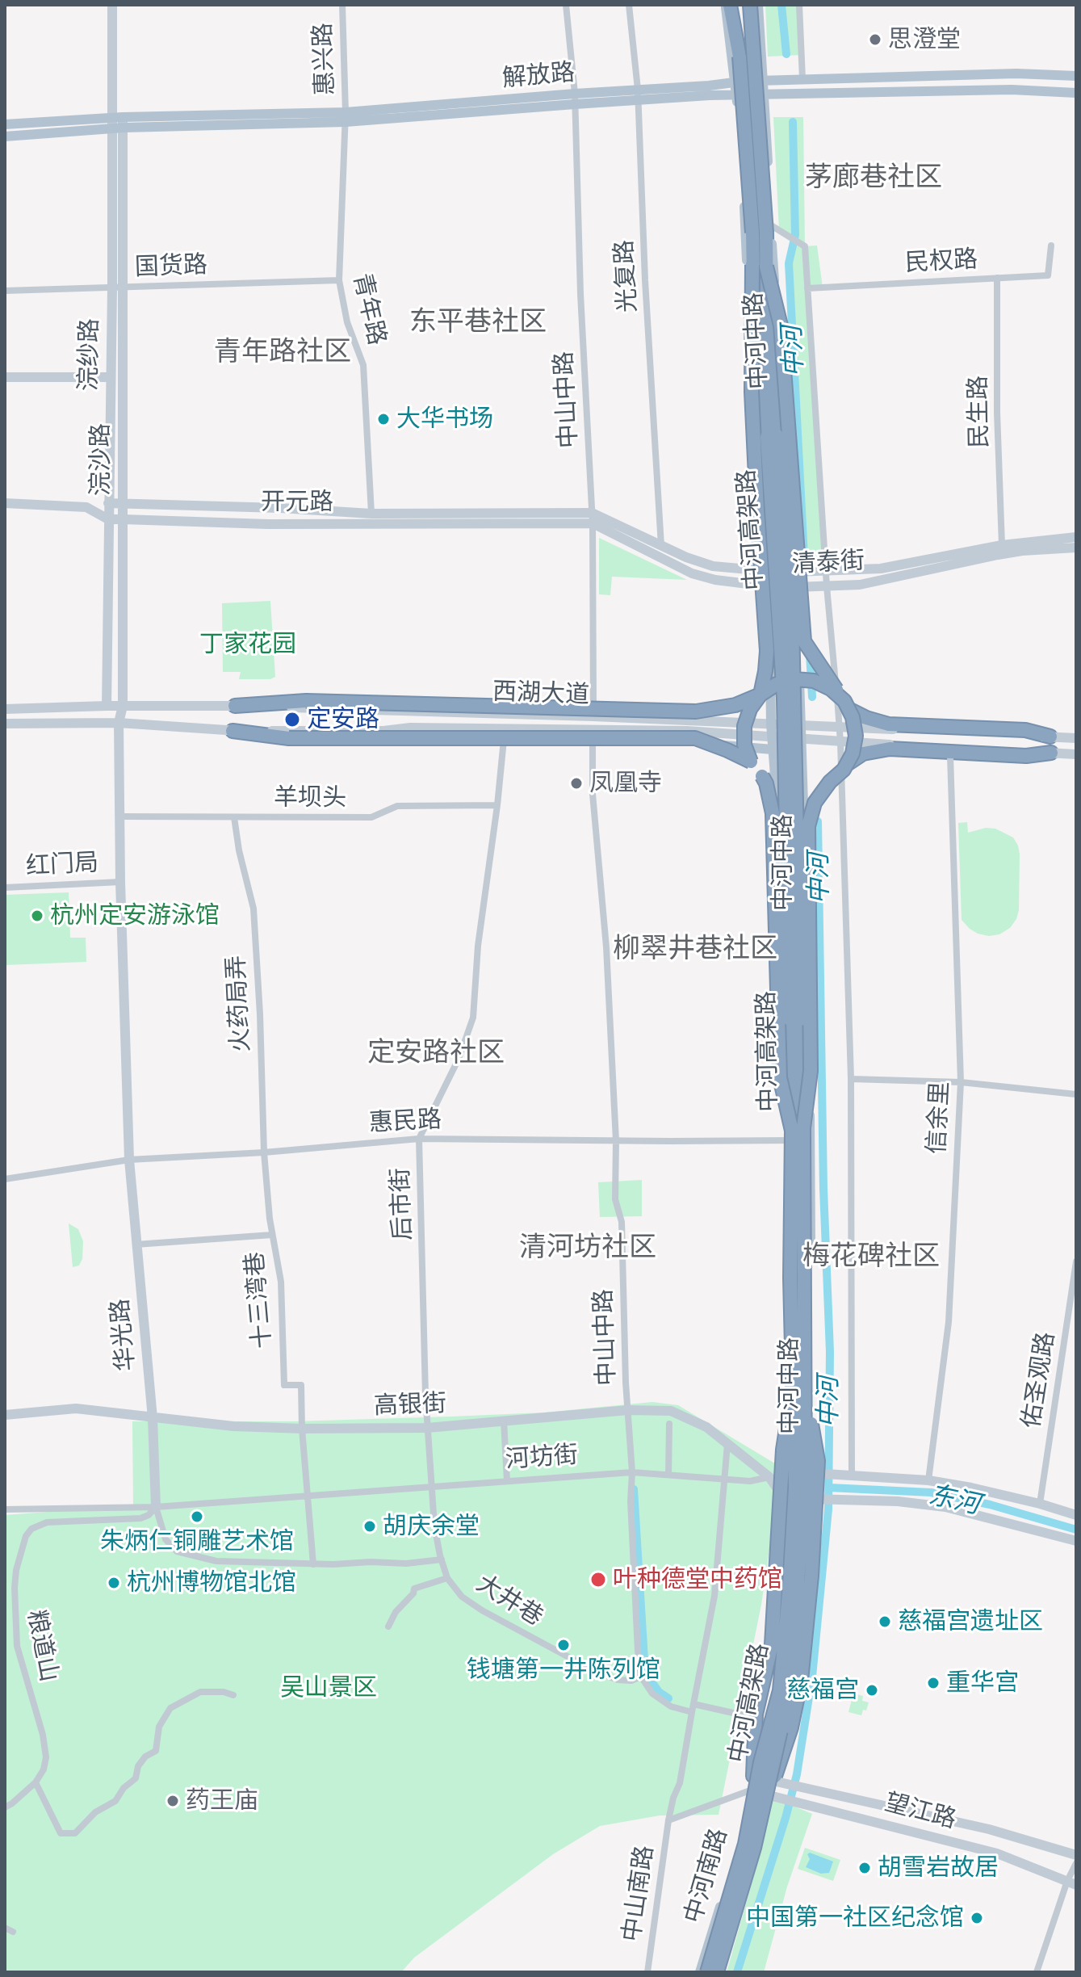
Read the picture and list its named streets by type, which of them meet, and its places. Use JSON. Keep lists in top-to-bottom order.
{
  "streets": {
    "highway": ["中河高架路"],
    "main road": [
      "解放路",
      "中河中路",
      "浣纱路",
      "浣沙路",
      "开元路",
      "清泰街",
      "西湖大道",
      "华光路",
      "高银街",
      "河坊街",
      "望江路",
      "中河南路"
    ],
    "street": [
      "惠兴路",
      "民权路",
      "国货路",
      "光复路",
      "青年路",
      "中山中路",
      "民生路",
      "羊坝头",
      "红门局",
      "火药局弄",
      "信余里",
      "惠民路",
      "后市街",
      "十三湾巷",
      "佑圣观路",
      "大井巷",
      "粮道山",
      "中山南路"
    ]
  },
  "crossings": [
    ["惠兴路", "解放路"],
    ["惠兴路", "青年路"],
    ["解放路", "光复路"],
    ["解放路", "青年路"],
    ["解放路", "中河中路"],
    ["解放路", "浣纱路"],
    ["解放路", "中山中路"],
    ["解放路", "浣沙路"],
    ["民权路", "民生路"],
    ["国货路", "青年路"],
    ["国货路", "浣纱路"],
    ["国货路", "浣沙路"],
    ["光复路", "清泰街"],
    ["青年路", "开元路"],
    ["中河中路", "中河高架路"],
    ["中河中路", "清泰街"],
    ["中河中路", "西湖大道"],
    ["中河中路", "惠民路"],
    ["中河中路", "高银街"],
    ["中河中路", "河坊街"],
    ["中河中路", "望江路"],
    ["中河中路", "中河南路"],
    ["浣纱路", "浣沙路"],
    ["浣纱路", "开元路"],
    ["浣纱路", "西湖大道"],
    ["中山中路", "开元路"],
    ["中山中路", "清泰街"],
    ["中山中路", "西湖大道"],
    ["中山中路", "惠民路"],
    ["中山中路", "高银街"],
    ["中山中路", "河坊街"],
    ["中山中路", "大井巷"],
    ["民生路", "清泰街"],
    ["浣沙路", "开元路"],
    ["浣沙路", "西湖大道"],
    ["开元路", "清泰街"],
    ["中河高架路", "惠民路"],
    ["羊坝头", "火药局弄"],
    ["羊坝头", "后市街"],
    ["火药局弄", "惠民路"],
    ["火药局弄", "十三湾巷"],
    ["信余里", "河坊街"],
    ["惠民路", "后市街"],
    ["惠民路", "十三湾巷"],
    ["惠民路", "华光路"],
    ["后市街", "高银街"],
    ["后市街", "河坊街"],
    ["后市街", "大井巷"],
    ["十三湾巷", "高银街"],
    ["华光路", "高银街"],
    ["华光路", "河坊街"],
    ["华光路", "粮道山"],
    ["佑圣观路", "河坊街"],
    ["高银街", "河坊街"],
    ["河坊街", "大井巷"],
    ["河坊街", "粮道山"],
    ["望江路", "中河南路"]
  ],
  "districts": [
    "茅廊巷社区",
    "东平巷社区",
    "青年路社区",
    "柳翠井巷社区",
    "定安路社区",
    "清河坊社区",
    "梅花碑社区"
  ],
  "water": ["中河", "东河"],
  "parks": ["丁家花园", "吴山景区"],
  "places": [
    "思澄堂",
    "大华书场",
    "定安路",
    "凤凰寺",
    "杭州定安游泳馆",
    "朱炳仁铜雕艺术馆",
    "胡庆余堂",
    "叶种德堂中药馆",
    "杭州博物馆北馆",
    "慈福宫遗址区",
    "钱塘第一井陈列馆",
    "重华宫",
    "慈福宫",
    "药王庙",
    "胡雪岩故居",
    "中国第一社区纪念馆"
  ]
}
